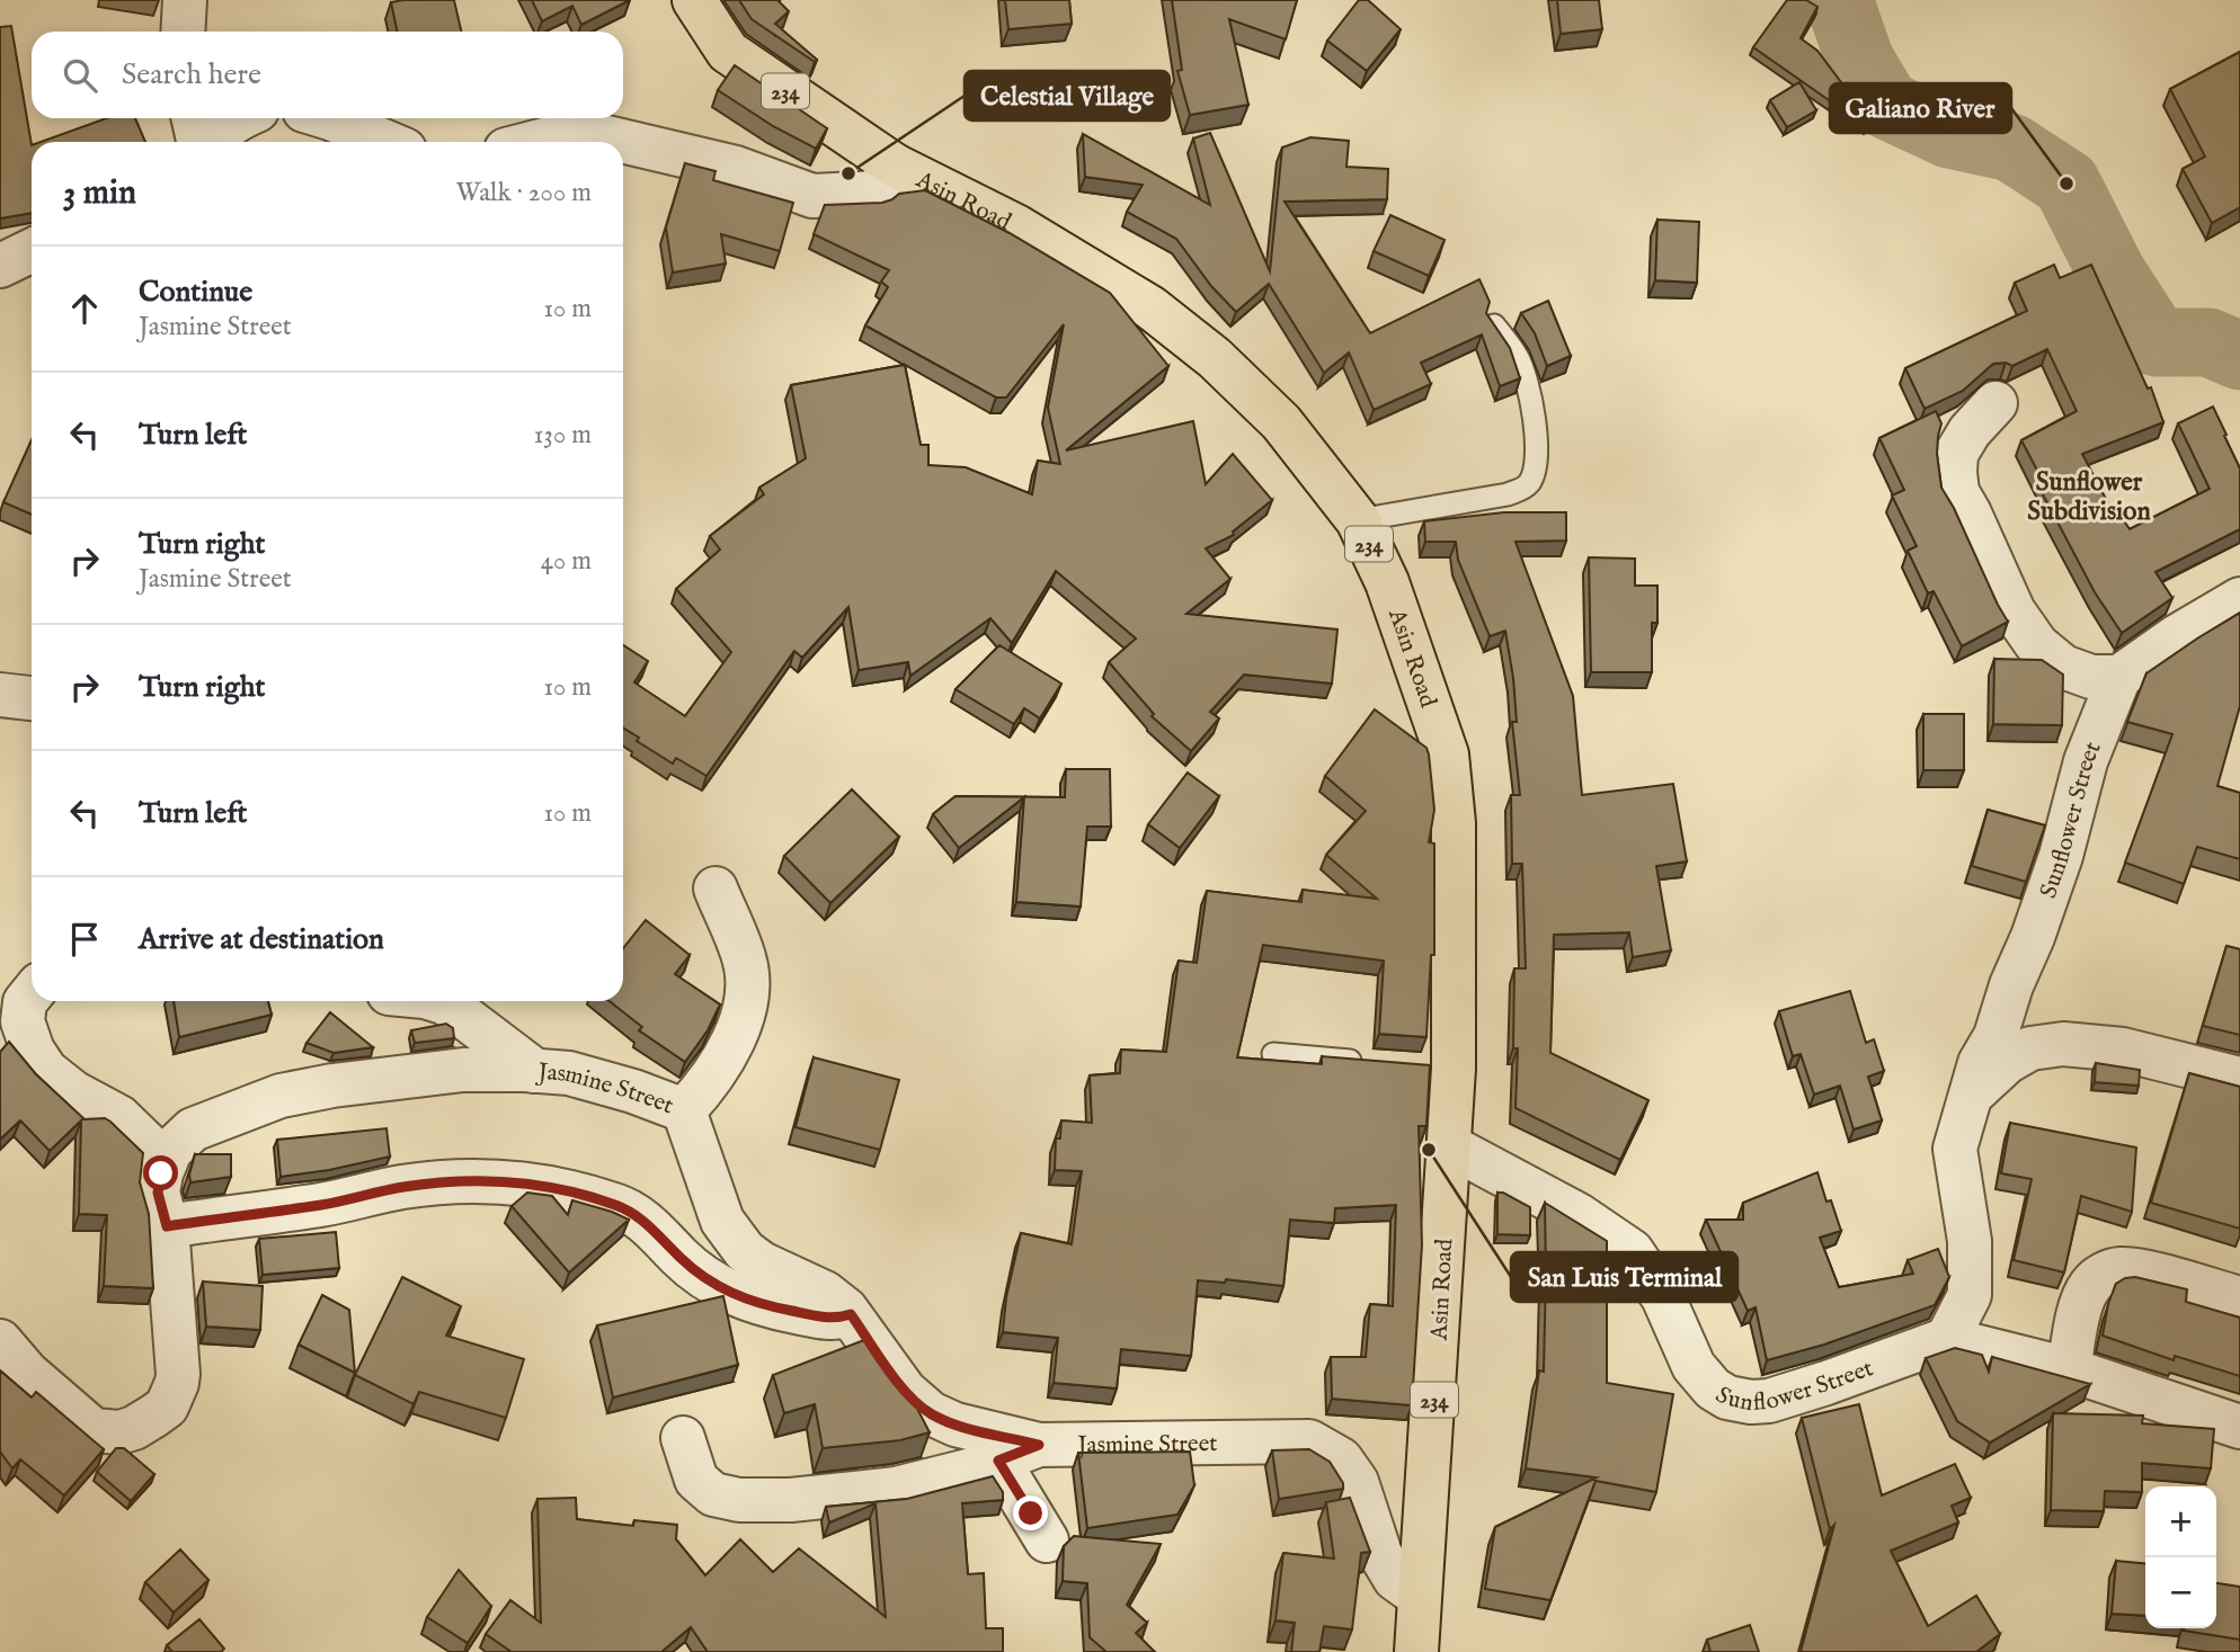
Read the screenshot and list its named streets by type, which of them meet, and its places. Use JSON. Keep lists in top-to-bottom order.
{
  "streets": {
    "main road": ["234", "Asin Road"],
    "street": ["Sunflower Street", "Jasmine Street"]
  },
  "crossings": [
    ["Asin Road", "Sunflower Street"],
    ["Asin Road", "Jasmine Street"]
  ],
  "districts": ["Sunflower Subdivision"],
  "places": ["Celestial Village", "Galiano River", "San Luis Terminal"],
  "page": {
    "search": "Search here",
    "heading": ["3 min", "Walk · 200 m"],
    "list": [
      ["Continue", "Jasmine Street", "10 m"],
      ["Turn left", "130 m"],
      ["Turn right", "Jasmine Street", "40 m"],
      ["Turn right", "10 m"],
      ["Turn left", "10 m"],
      "Arrive at destination"
    ],
    "map_buttons": ["+", "−"]
  }
}
